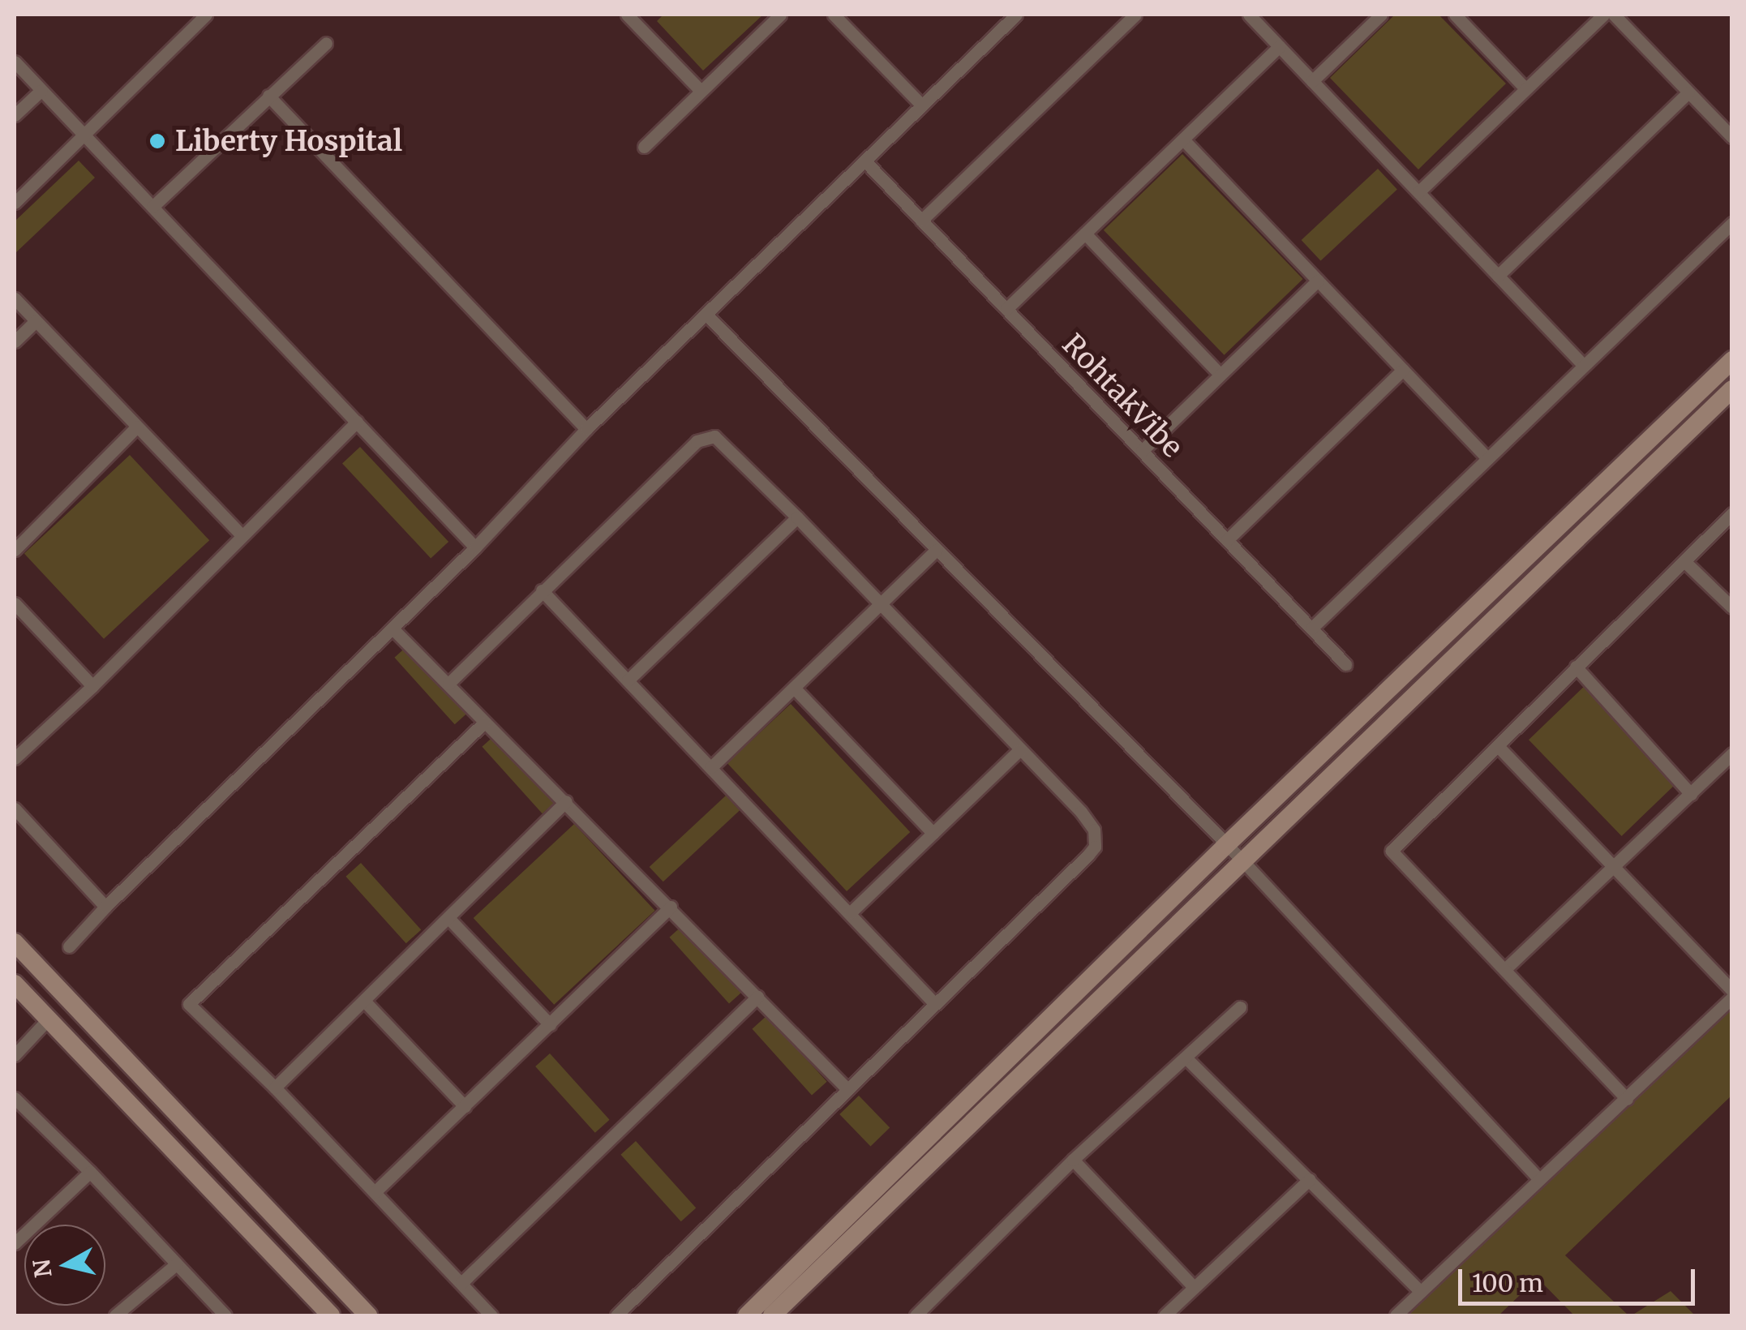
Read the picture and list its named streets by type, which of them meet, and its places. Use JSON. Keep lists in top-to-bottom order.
{
  "streets": {
    "street": ["RohtakVibe"]
  },
  "places": ["Liberty Hospital"],
  "scale_bar": "100 m",
  "north": "left"
}
